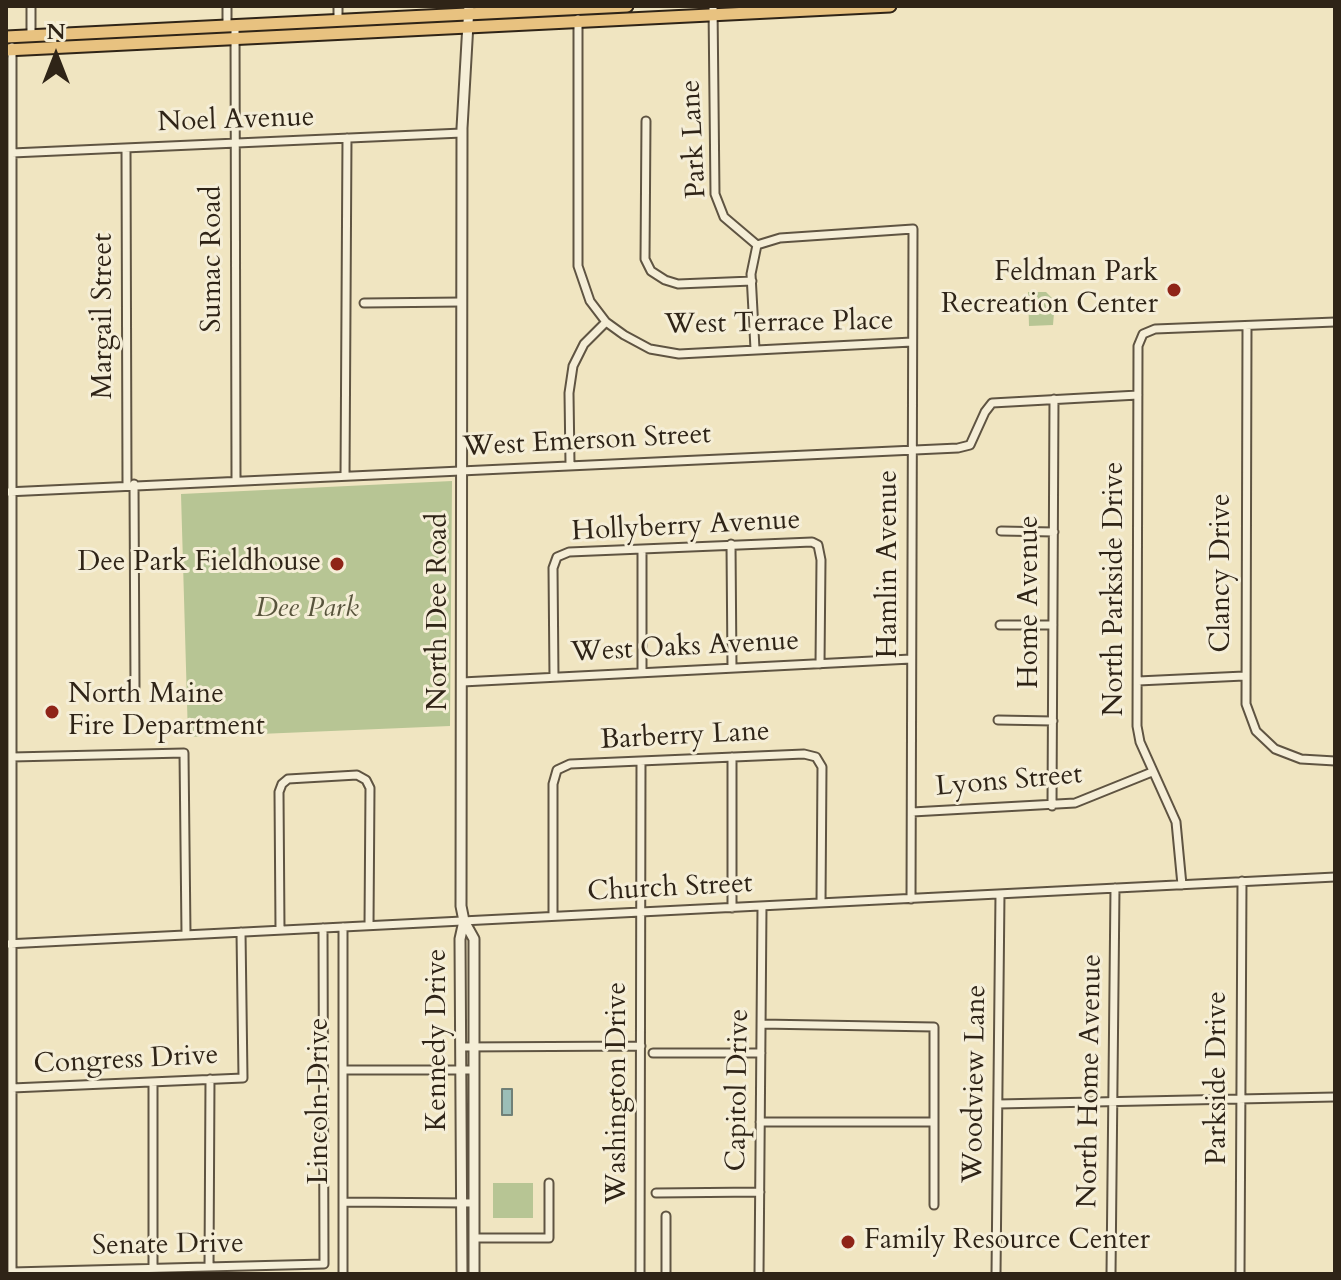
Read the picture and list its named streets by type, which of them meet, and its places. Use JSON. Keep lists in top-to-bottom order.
{
  "streets": {
    "street": [
      "Noel Avenue",
      "Park Lane",
      "Sumac Road",
      "Margail Street",
      "West Terrace Place",
      "West Emerson Street",
      "Hollyberry Avenue",
      "Hamlin Avenue",
      "Clancy Drive",
      "North Parkside Drive",
      "Home Avenue",
      "North Dee Road",
      "West Oaks Avenue",
      "Barberry Lane",
      "Lyons Street",
      "Church Street",
      "Kennedy Drive",
      "Congress Drive",
      "Parkside Drive",
      "North Home Avenue",
      "Woodview Lane",
      "Capitol Drive",
      "Washington Drive",
      "Lincoln Drive",
      "Senate Drive"
    ]
  },
  "crossings": [
    ["Noel Avenue", "Sumac Road"],
    ["Noel Avenue", "Margail Street"],
    ["Noel Avenue", "North Dee Road"],
    ["Park Lane", "Hamlin Avenue"],
    ["Sumac Road", "West Emerson Street"],
    ["Margail Street", "West Emerson Street"],
    ["West Terrace Place", "Hamlin Avenue"],
    ["West Emerson Street", "Hamlin Avenue"],
    ["West Emerson Street", "North Parkside Drive"],
    ["West Emerson Street", "Home Avenue"],
    ["West Emerson Street", "North Dee Road"],
    ["Hollyberry Avenue", "West Oaks Avenue"],
    ["Hamlin Avenue", "West Oaks Avenue"],
    ["Hamlin Avenue", "Lyons Street"],
    ["Hamlin Avenue", "Church Street"],
    ["Clancy Drive", "North Parkside Drive"],
    ["North Parkside Drive", "Lyons Street"],
    ["North Parkside Drive", "Church Street"],
    ["Home Avenue", "Lyons Street"],
    ["North Dee Road", "West Oaks Avenue"],
    ["North Dee Road", "Church Street"],
    ["North Dee Road", "Kennedy Drive"],
    ["Barberry Lane", "Church Street"],
    ["Barberry Lane", "Washington Drive"],
    ["Church Street", "Kennedy Drive"],
    ["Church Street", "Congress Drive"],
    ["Church Street", "Parkside Drive"],
    ["Church Street", "North Home Avenue"],
    ["Church Street", "Woodview Lane"],
    ["Church Street", "Capitol Drive"],
    ["Church Street", "Washington Drive"],
    ["Church Street", "Lincoln Drive"],
    ["Lincoln Drive", "Senate Drive"]
  ],
  "parks": ["Dee Park"],
  "places": [
    "Feldman Park Recreation Center",
    "Dee Park Fieldhouse",
    "North Maine Fire Department",
    "Family Resource Center"
  ],
  "north": "top"
}
